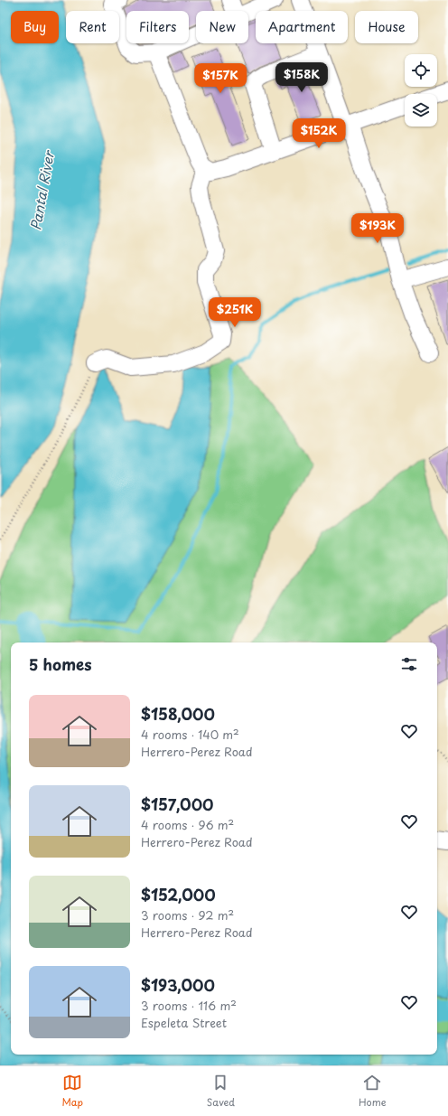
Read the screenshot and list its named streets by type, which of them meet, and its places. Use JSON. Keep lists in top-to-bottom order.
{
  "water": ["Pantal River"],
  "page": {
    "chip": [
      "Buy",
      "Rent",
      "Filters",
      "New",
      "Apartment",
      "House"
    ],
    "price": [
      "$158K",
      "$157K",
      "$152K",
      "$193K",
      "$251K"
    ],
    "heading": "5 homes",
    "list": [
      {
        "name": "$158,000",
        "note": "4 rooms · 140 m² · Herrero-Perez Road"
      },
      {
        "name": "$157,000",
        "note": "4 rooms · 96 m² · Herrero-Perez Road"
      },
      {
        "name": "$152,000",
        "note": "3 rooms · 92 m² · Herrero-Perez Road"
      },
      {
        "name": "$193,000",
        "note": "3 rooms · 116 m² · Espeleta Street"
      }
    ],
    "tabs": ["Map", "Saved", "Home"]
  }
}
